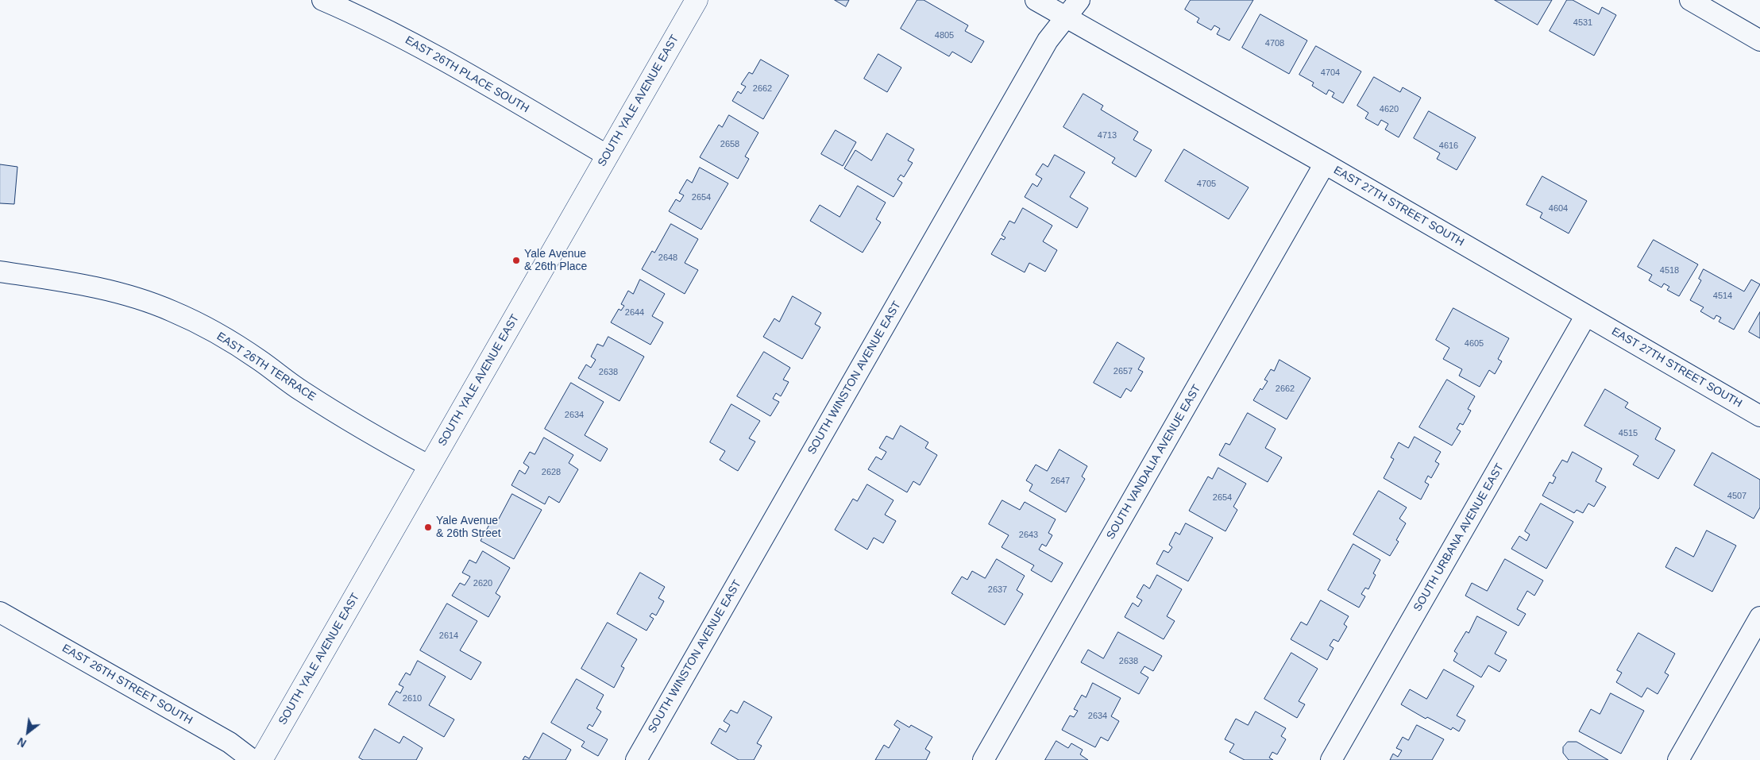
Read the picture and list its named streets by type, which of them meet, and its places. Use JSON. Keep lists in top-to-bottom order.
{
  "streets": {
    "main road": ["SOUTH YALE AVENUE EAST"],
    "street": [
      "EAST 26TH PLACE SOUTH",
      "EAST 27TH STREET SOUTH",
      "EAST 26TH TERRACE",
      "SOUTH WINSTON AVENUE EAST",
      "SOUTH VANDALIA AVENUE EAST",
      "SOUTH URBANA AVENUE EAST",
      "EAST 26TH STREET SOUTH"
    ]
  },
  "crossings": [
    ["EAST 26TH PLACE SOUTH", "SOUTH YALE AVENUE EAST"],
    ["SOUTH YALE AVENUE EAST", "EAST 26TH TERRACE"],
    ["EAST 27TH STREET SOUTH", "SOUTH WINSTON AVENUE EAST"],
    ["EAST 27TH STREET SOUTH", "SOUTH VANDALIA AVENUE EAST"],
    ["EAST 27TH STREET SOUTH", "SOUTH URBANA AVENUE EAST"]
  ],
  "places": ["Yale Avenue & 26th Place", "Yale Avenue & 26th Street"],
  "house_numbers": [
    "4531",
    "4805",
    "4708",
    "4704",
    "2662",
    "4620",
    "4713",
    "2658",
    "4616",
    "4705",
    "2654",
    "4604",
    "2648",
    "4518",
    "4514",
    "2644",
    "4605",
    "2657",
    "2638",
    "2662",
    "2634",
    "4515",
    "2628",
    "2647",
    "4507",
    "2654",
    "2643",
    "2620",
    "2637",
    "2614",
    "2638",
    "2610",
    "2634"
  ],
  "north": "bottom left"
}
